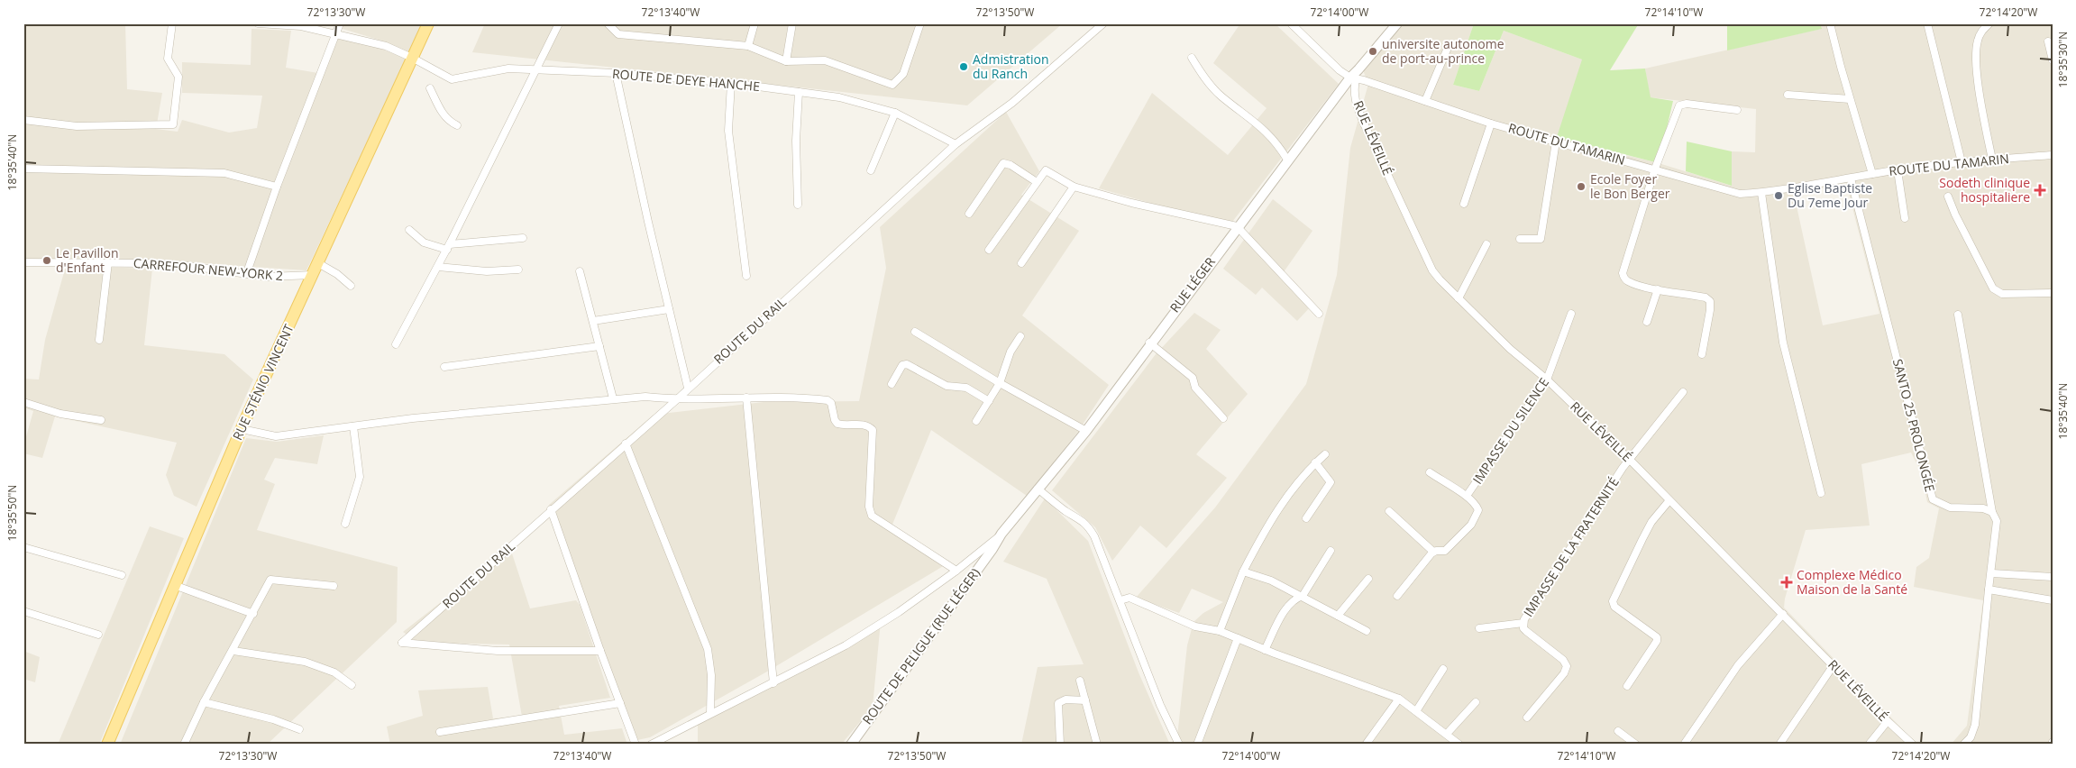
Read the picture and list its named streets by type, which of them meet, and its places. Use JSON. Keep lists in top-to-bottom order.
{
  "streets": {
    "main road": ["RUE STÉNIO VINCENT"],
    "street": [
      "ROUTE DE DEYE HANCHE",
      "RUE LÉVEILLÉ",
      "ROUTE DU TAMARIN",
      "CARREFOUR NEW-YORK 2",
      "RUE LÉGER",
      "ROUTE DU RAIL",
      "SANTO 25 PROLONGÉE",
      "IMPASSE DU SILENCE",
      "IMPASSE DE LA FRATERNITÉ",
      "ROUTE DE PELIGUE (RUE LÉGER)"
    ]
  },
  "crossings": [
    ["ROUTE DE DEYE HANCHE", "ROUTE DU RAIL"],
    ["ROUTE DE DEYE HANCHE", "RUE STÉNIO VINCENT"],
    ["RUE LÉVEILLÉ", "ROUTE DU TAMARIN"],
    ["RUE LÉVEILLÉ", "RUE LÉGER"],
    ["RUE LÉVEILLÉ", "IMPASSE DU SILENCE"],
    ["RUE LÉVEILLÉ", "IMPASSE DE LA FRATERNITÉ"],
    ["ROUTE DU TAMARIN", "RUE LÉGER"],
    ["ROUTE DU TAMARIN", "SANTO 25 PROLONGÉE"],
    ["CARREFOUR NEW-YORK 2", "RUE STÉNIO VINCENT"],
    ["RUE LÉGER", "ROUTE DE PELIGUE (RUE LÉGER)"]
  ],
  "places": {
    "other": [
      "universite autonome de port-au-prince",
      "Admistration du Ranch",
      "Ecole Foyer le Bon Berger",
      "Eglise Baptiste Du 7eme Jour",
      "Le Pavillon d'Enfant"
    ],
    "health": ["Sodeth clinique hospitaliere", "Complexe Médico Maison de la Santé"]
  },
  "coordinates": [
    "72°13'30\"W",
    "72°13'40\"W",
    "72°13'50\"W",
    "72°14'00\"W",
    "72°14'10\"W",
    "72°14'20\"W",
    "18°35'30\"N",
    "18°35'40\"N",
    "18°35'50\"N"
  ]
}
